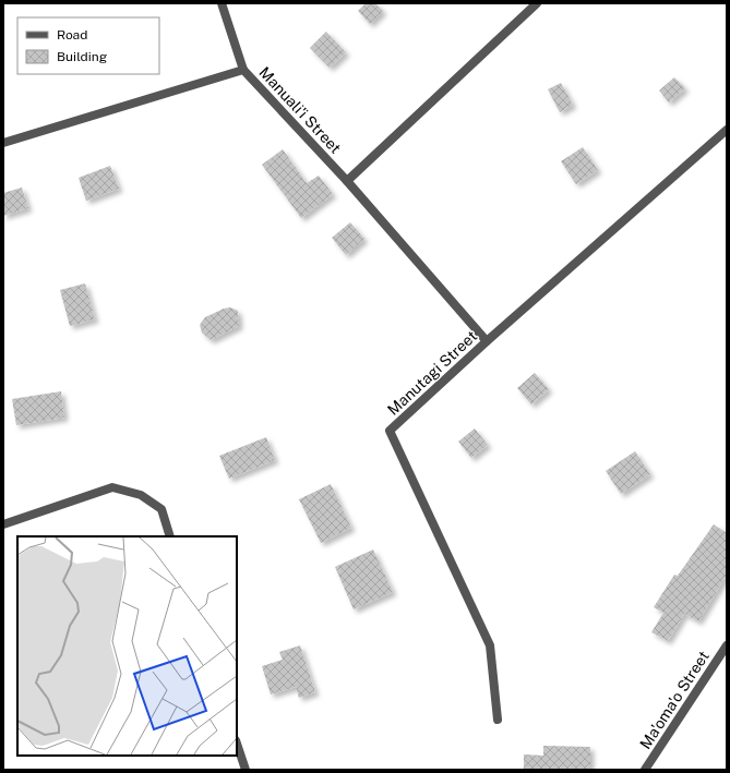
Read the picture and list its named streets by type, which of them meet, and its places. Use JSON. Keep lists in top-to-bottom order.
{
  "streets": {
    "street": ["Manuali'i Street", "Manutagi Street", "Ma'oma'o Street"]
  },
  "crossings": [
    ["Manuali'i Street", "Manutagi Street"]
  ],
  "legend": ["Road", "Building"]
}
